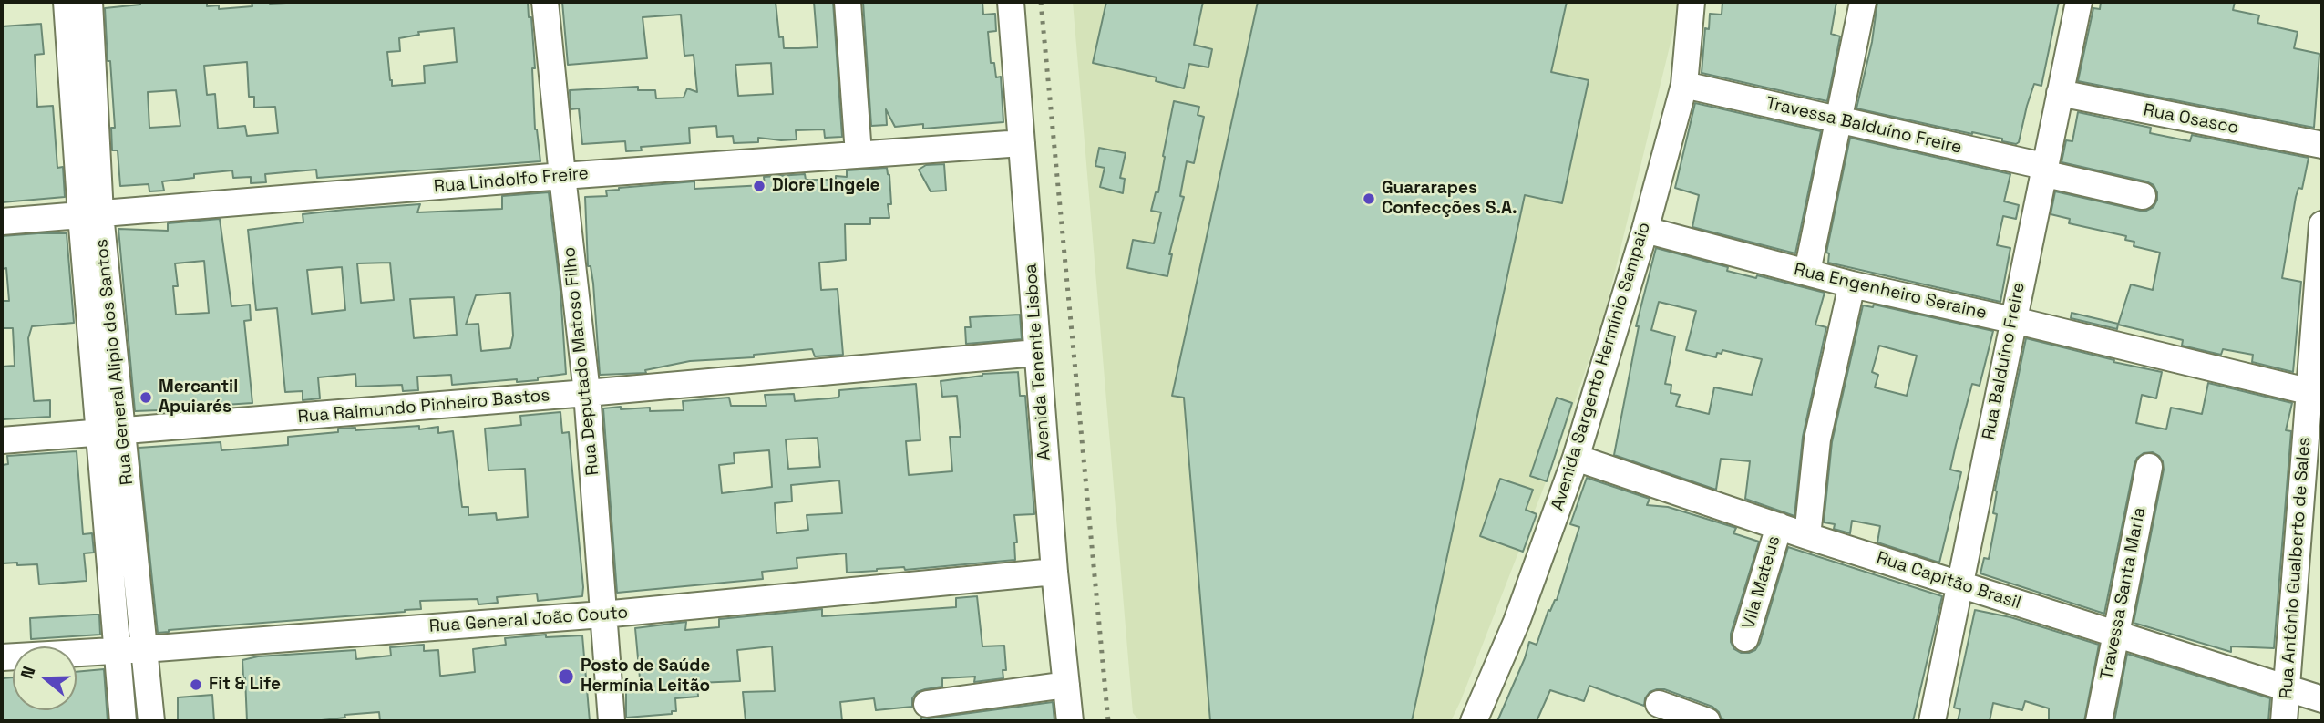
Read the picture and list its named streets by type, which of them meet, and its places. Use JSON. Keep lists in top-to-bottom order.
{
  "streets": {
    "street": [
      "Rua Osasco",
      "Travessa Balduíno Freire",
      "Rua Lindolfo Freire",
      "Rua Engenheiro Seraine",
      "Rua Deputado Matoso Filho",
      "Rua Balduíno Freire",
      "Rua General Alípio dos Santos",
      "Avenida Tenente Lisboa",
      "Avenida Sargento Hermínio Sampaio",
      "Rua Raimundo Pinheiro Bastos",
      "Rua Antônio Gualberto de Sales",
      "Rua Capitão Brasil",
      "Vila Mateus",
      "Travessa Santa Maria",
      "Rua General João Couto"
    ]
  },
  "crossings": [
    ["Rua Osasco", "Rua Balduíno Freire"],
    ["Travessa Balduíno Freire", "Rua Balduíno Freire"],
    ["Travessa Balduíno Freire", "Avenida Sargento Hermínio Sampaio"],
    ["Rua Lindolfo Freire", "Rua Deputado Matoso Filho"],
    ["Rua Lindolfo Freire", "Rua General Alípio dos Santos"],
    ["Rua Lindolfo Freire", "Avenida Tenente Lisboa"],
    ["Rua Engenheiro Seraine", "Rua Balduíno Freire"],
    ["Rua Engenheiro Seraine", "Avenida Sargento Hermínio Sampaio"],
    ["Rua Engenheiro Seraine", "Rua Antônio Gualberto de Sales"],
    ["Rua Deputado Matoso Filho", "Rua Raimundo Pinheiro Bastos"],
    ["Rua Deputado Matoso Filho", "Rua General João Couto"],
    ["Rua Balduíno Freire", "Rua Capitão Brasil"],
    ["Rua General Alípio dos Santos", "Rua Raimundo Pinheiro Bastos"],
    ["Rua General Alípio dos Santos", "Rua General João Couto"],
    ["Avenida Tenente Lisboa", "Rua Raimundo Pinheiro Bastos"],
    ["Avenida Tenente Lisboa", "Rua General João Couto"],
    ["Avenida Sargento Hermínio Sampaio", "Rua Capitão Brasil"],
    ["Rua Antônio Gualberto de Sales", "Rua Capitão Brasil"],
    ["Rua Capitão Brasil", "Vila Mateus"],
    ["Rua Capitão Brasil", "Travessa Santa Maria"]
  ],
  "places": [
    "Diore Lingeie",
    "Guararapes Confecções S.A.",
    "Mercantil Apuiarés",
    "Posto de Saúde Hermínia Leitão",
    "Fit & Life"
  ],
  "north": "left"
}
